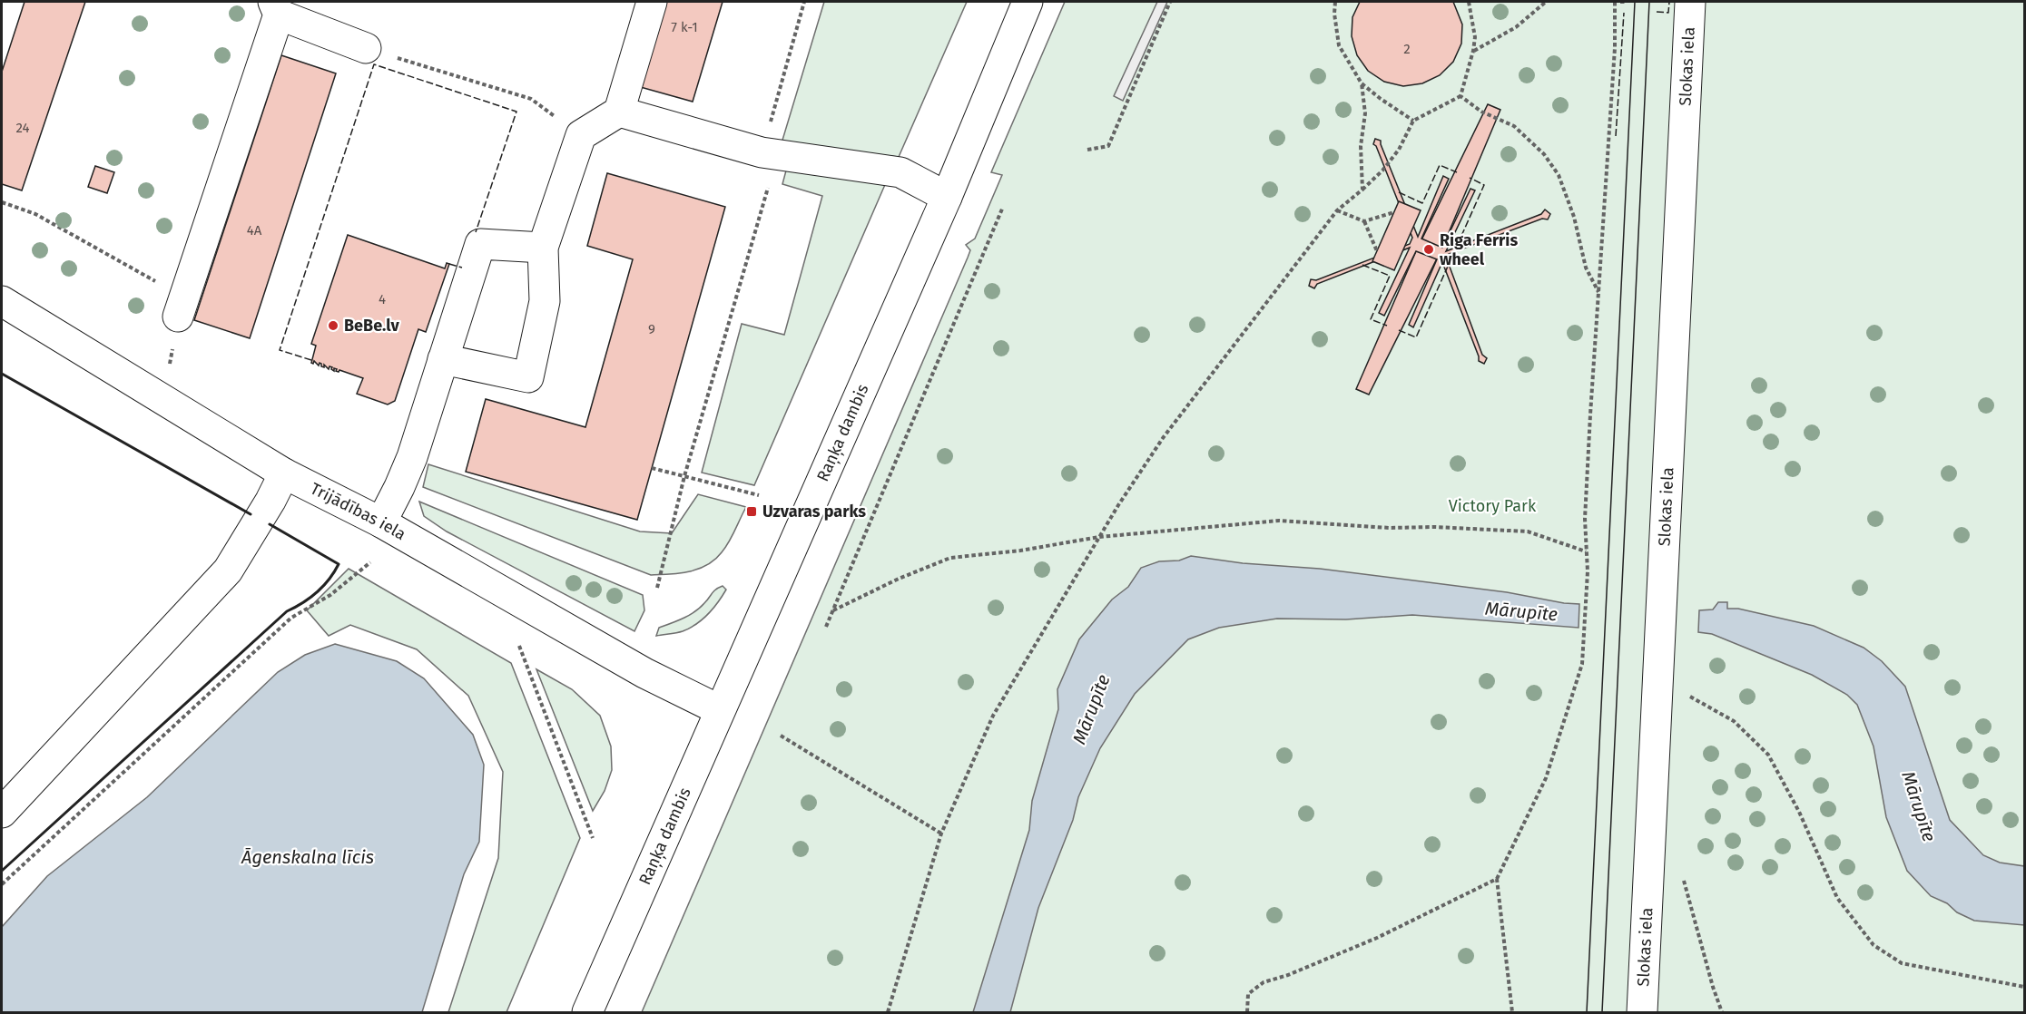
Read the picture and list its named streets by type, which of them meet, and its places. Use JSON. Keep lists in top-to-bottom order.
{
  "streets": {
    "main road": ["Slokas iela", "Raņķa dambis", "Trijādības iela"]
  },
  "crossings": [
    ["Raņķa dambis", "Trijādības iela"]
  ],
  "water": ["Mārupīte", "Āgenskalna līcis"],
  "parks": ["Victory Park"],
  "places": {
    "other": ["Riga Ferris wheel", "BeBe.lv"],
    "transit": ["Uzvaras parks"]
  },
  "house_numbers": [
    "7 k-1",
    "2",
    "24",
    "4A",
    "4",
    "9"
  ]
}
